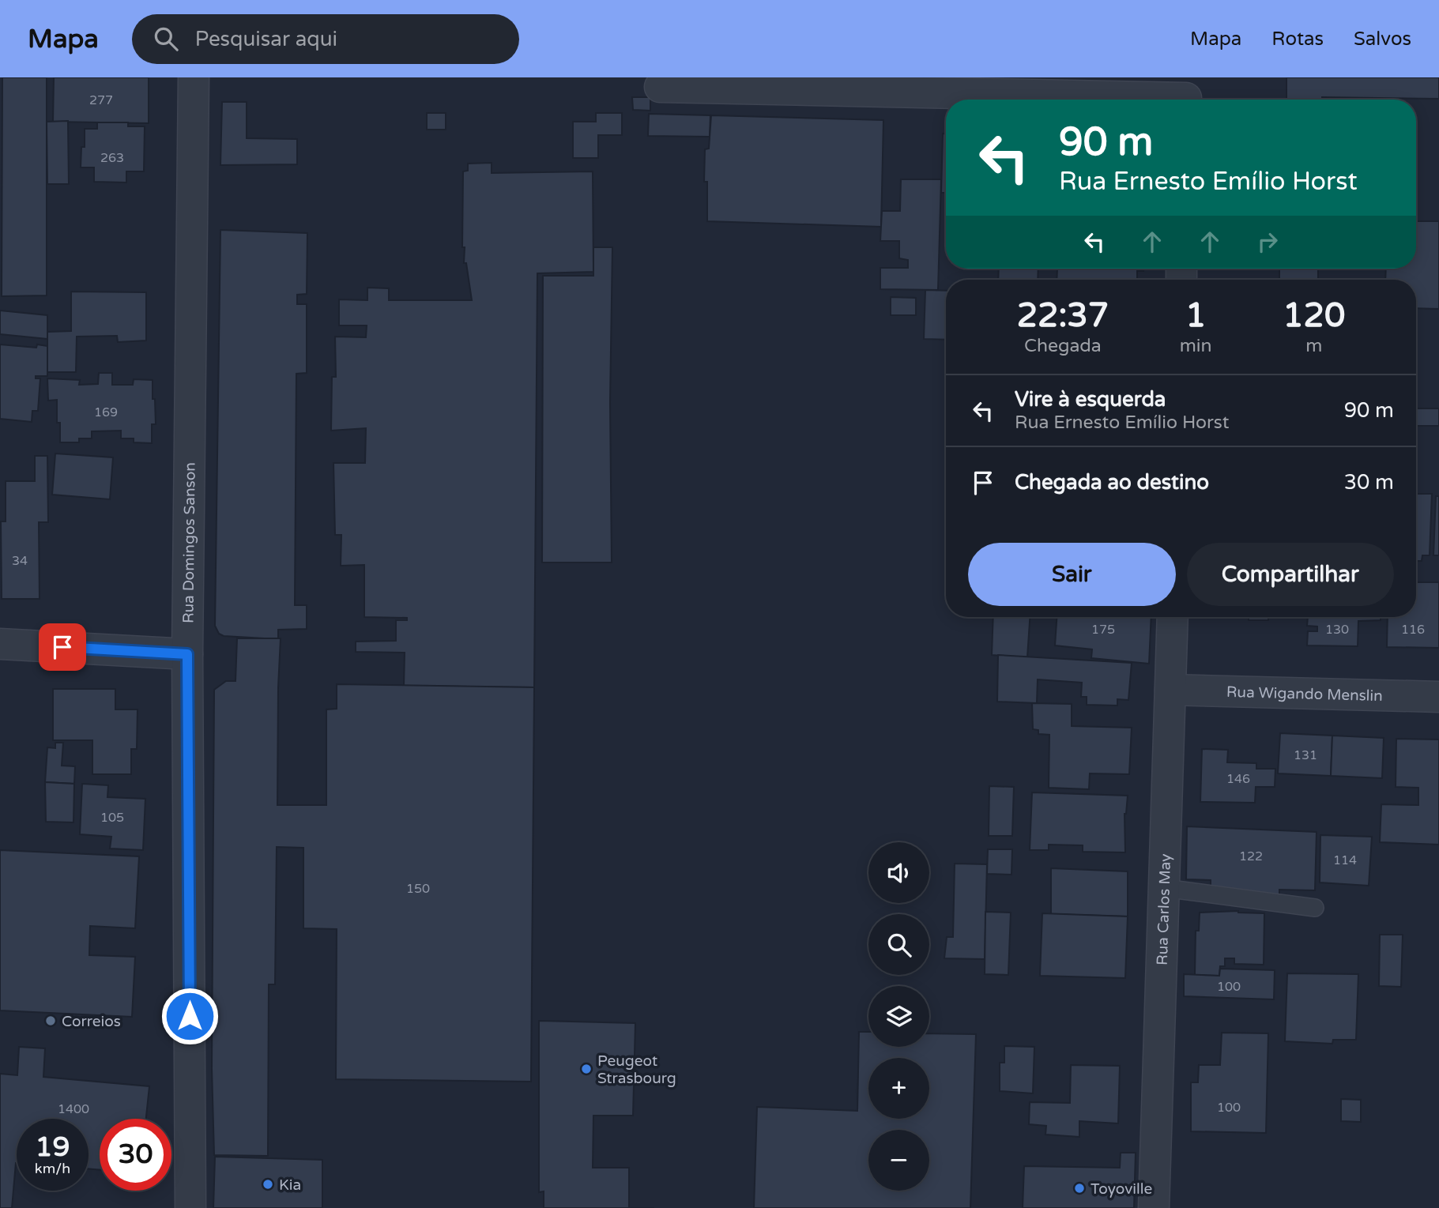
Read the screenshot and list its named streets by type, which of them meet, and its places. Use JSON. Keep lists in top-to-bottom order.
{
  "streets": {
    "street": ["Rua Domingos Sanson", "Rua Wigando Menslin", "Rua Carlos May"]
  },
  "crossings": [
    ["Rua Wigando Menslin", "Rua Carlos May"]
  ],
  "places": [
    "Correios",
    "Peugeot Strasbourg",
    "Kia",
    "Toyoville"
  ],
  "house_numbers": [
    "277",
    "263",
    "169",
    "34",
    "175",
    "130",
    "116",
    "131",
    "146",
    "105",
    "122",
    "114",
    "150",
    "100",
    "100",
    "1400"
  ],
  "page": {
    "header": "Mapa",
    "search": "Pesquisar aqui",
    "nav": ["Mapa", "Rotas", "Salvos"],
    "turn": ["90 m", "Rua Ernesto Emílio Horst"],
    "eta": [
      "22:37",
      "Chegada",
      "1",
      "min",
      "120",
      "m"
    ],
    "list": [
      {
        "name": "Vire à esquerda",
        "note": "Rua Ernesto Emílio Horst",
        "value": "90 m"
      },
      {
        "name": "Chegada ao destino",
        "value": "30 m"
      }
    ],
    "buttons": ["Sair", "Compartilhar"],
    "map_buttons": ["+", "−"],
    "speed": "19 km/h",
    "limit": "30"
  }
}
